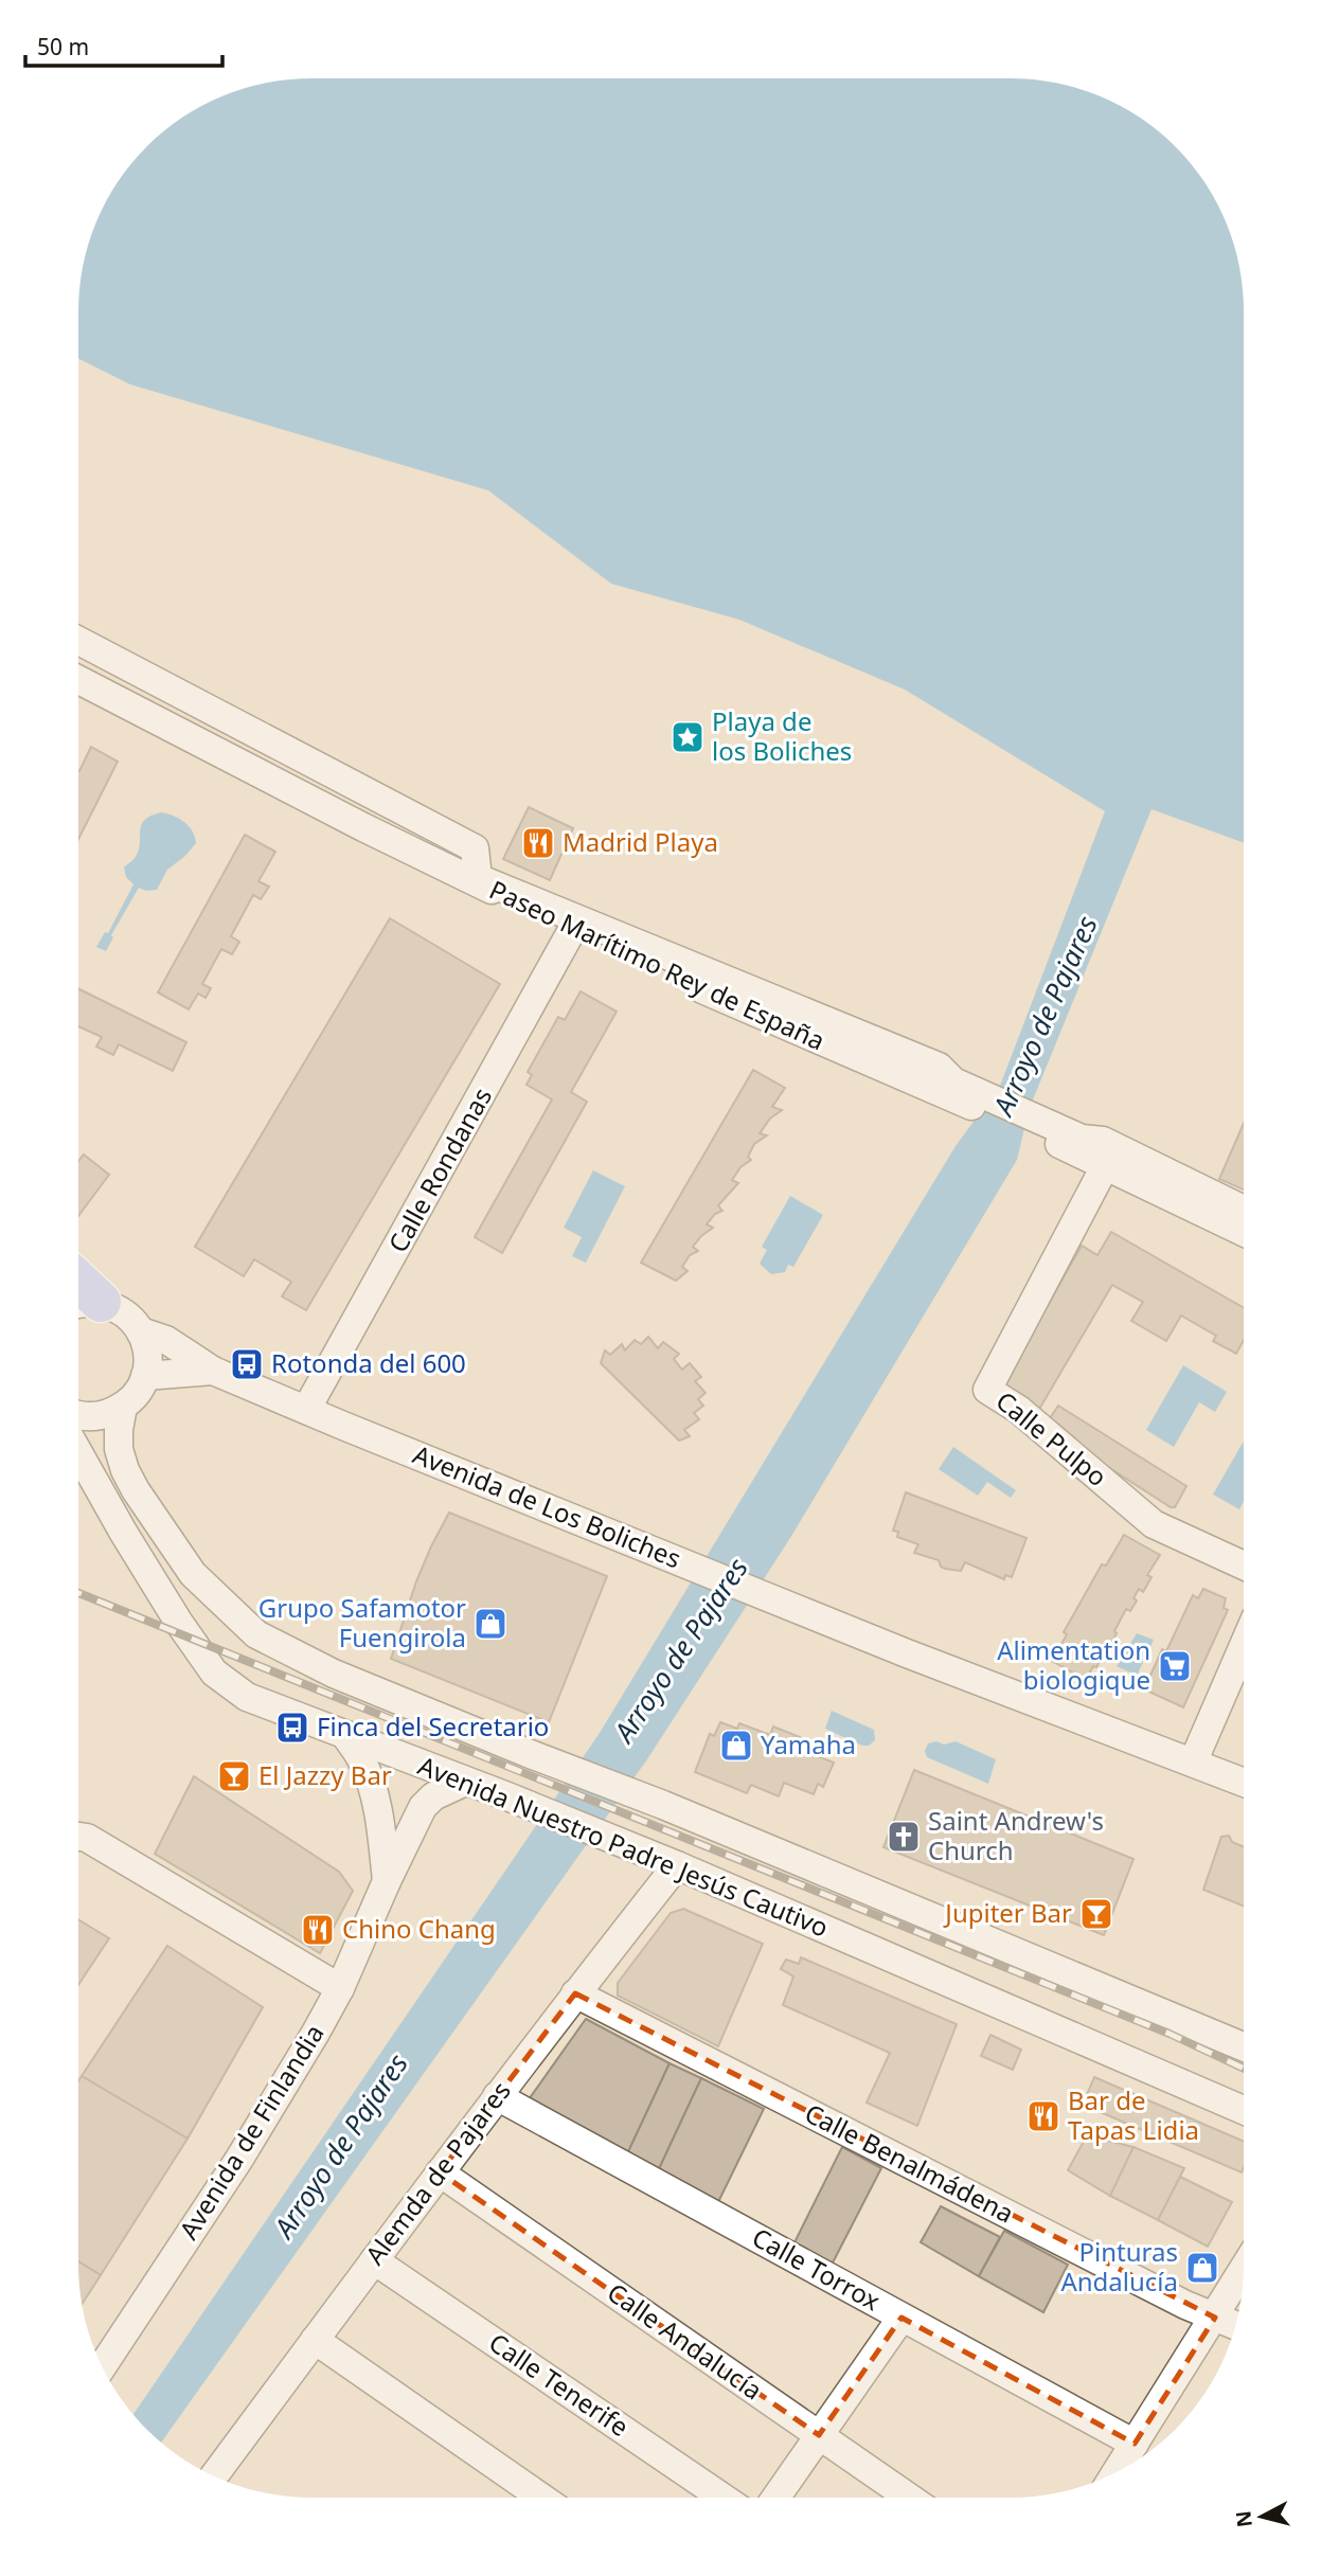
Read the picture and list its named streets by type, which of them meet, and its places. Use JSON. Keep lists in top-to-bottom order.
{
  "streets": {
    "street": [
      "Paseo Marítimo Rey de España",
      "Calle Rondanas",
      "Calle Pulpo",
      "Avenida de Los Boliches",
      "Avenida Nuestro Padre Jesús Cautivo",
      "Avenida de Finlandia",
      "Calle Benalmádena",
      "Alemda de Pajares",
      "Calle Torrox",
      "Calle Andalucía",
      "Calle Tenerife"
    ]
  },
  "crossings": [
    ["Paseo Marítimo Rey de España", "Calle Rondanas"],
    ["Paseo Marítimo Rey de España", "Calle Pulpo"],
    ["Calle Rondanas", "Avenida de Los Boliches"],
    ["Avenida Nuestro Padre Jesús Cautivo", "Avenida de Finlandia"],
    ["Avenida Nuestro Padre Jesús Cautivo", "Alemda de Pajares"],
    ["Calle Benalmádena", "Alemda de Pajares"],
    ["Alemda de Pajares", "Calle Torrox"],
    ["Alemda de Pajares", "Calle Andalucía"],
    ["Alemda de Pajares", "Calle Tenerife"]
  ],
  "water": ["Arroyo de Pajares"],
  "places": {
    "place": ["Playa de los Boliches"],
    "restaurant": ["Madrid Playa", "Chino Chang", "Bar de Tapas Lidia"],
    "bus stop": ["Rotonda del 600", "Finca del Secretario"],
    "shop": ["Grupo Safamotor Fuengirola", "Yamaha", "Pinturas Andalucía"],
    "supermarket": ["Alimentation biologique"],
    "bar": ["El Jazzy Bar", "Jupiter Bar"],
    "church": ["Saint Andrew's Church"]
  },
  "scale_bar": "50 m",
  "north": "left"
}
